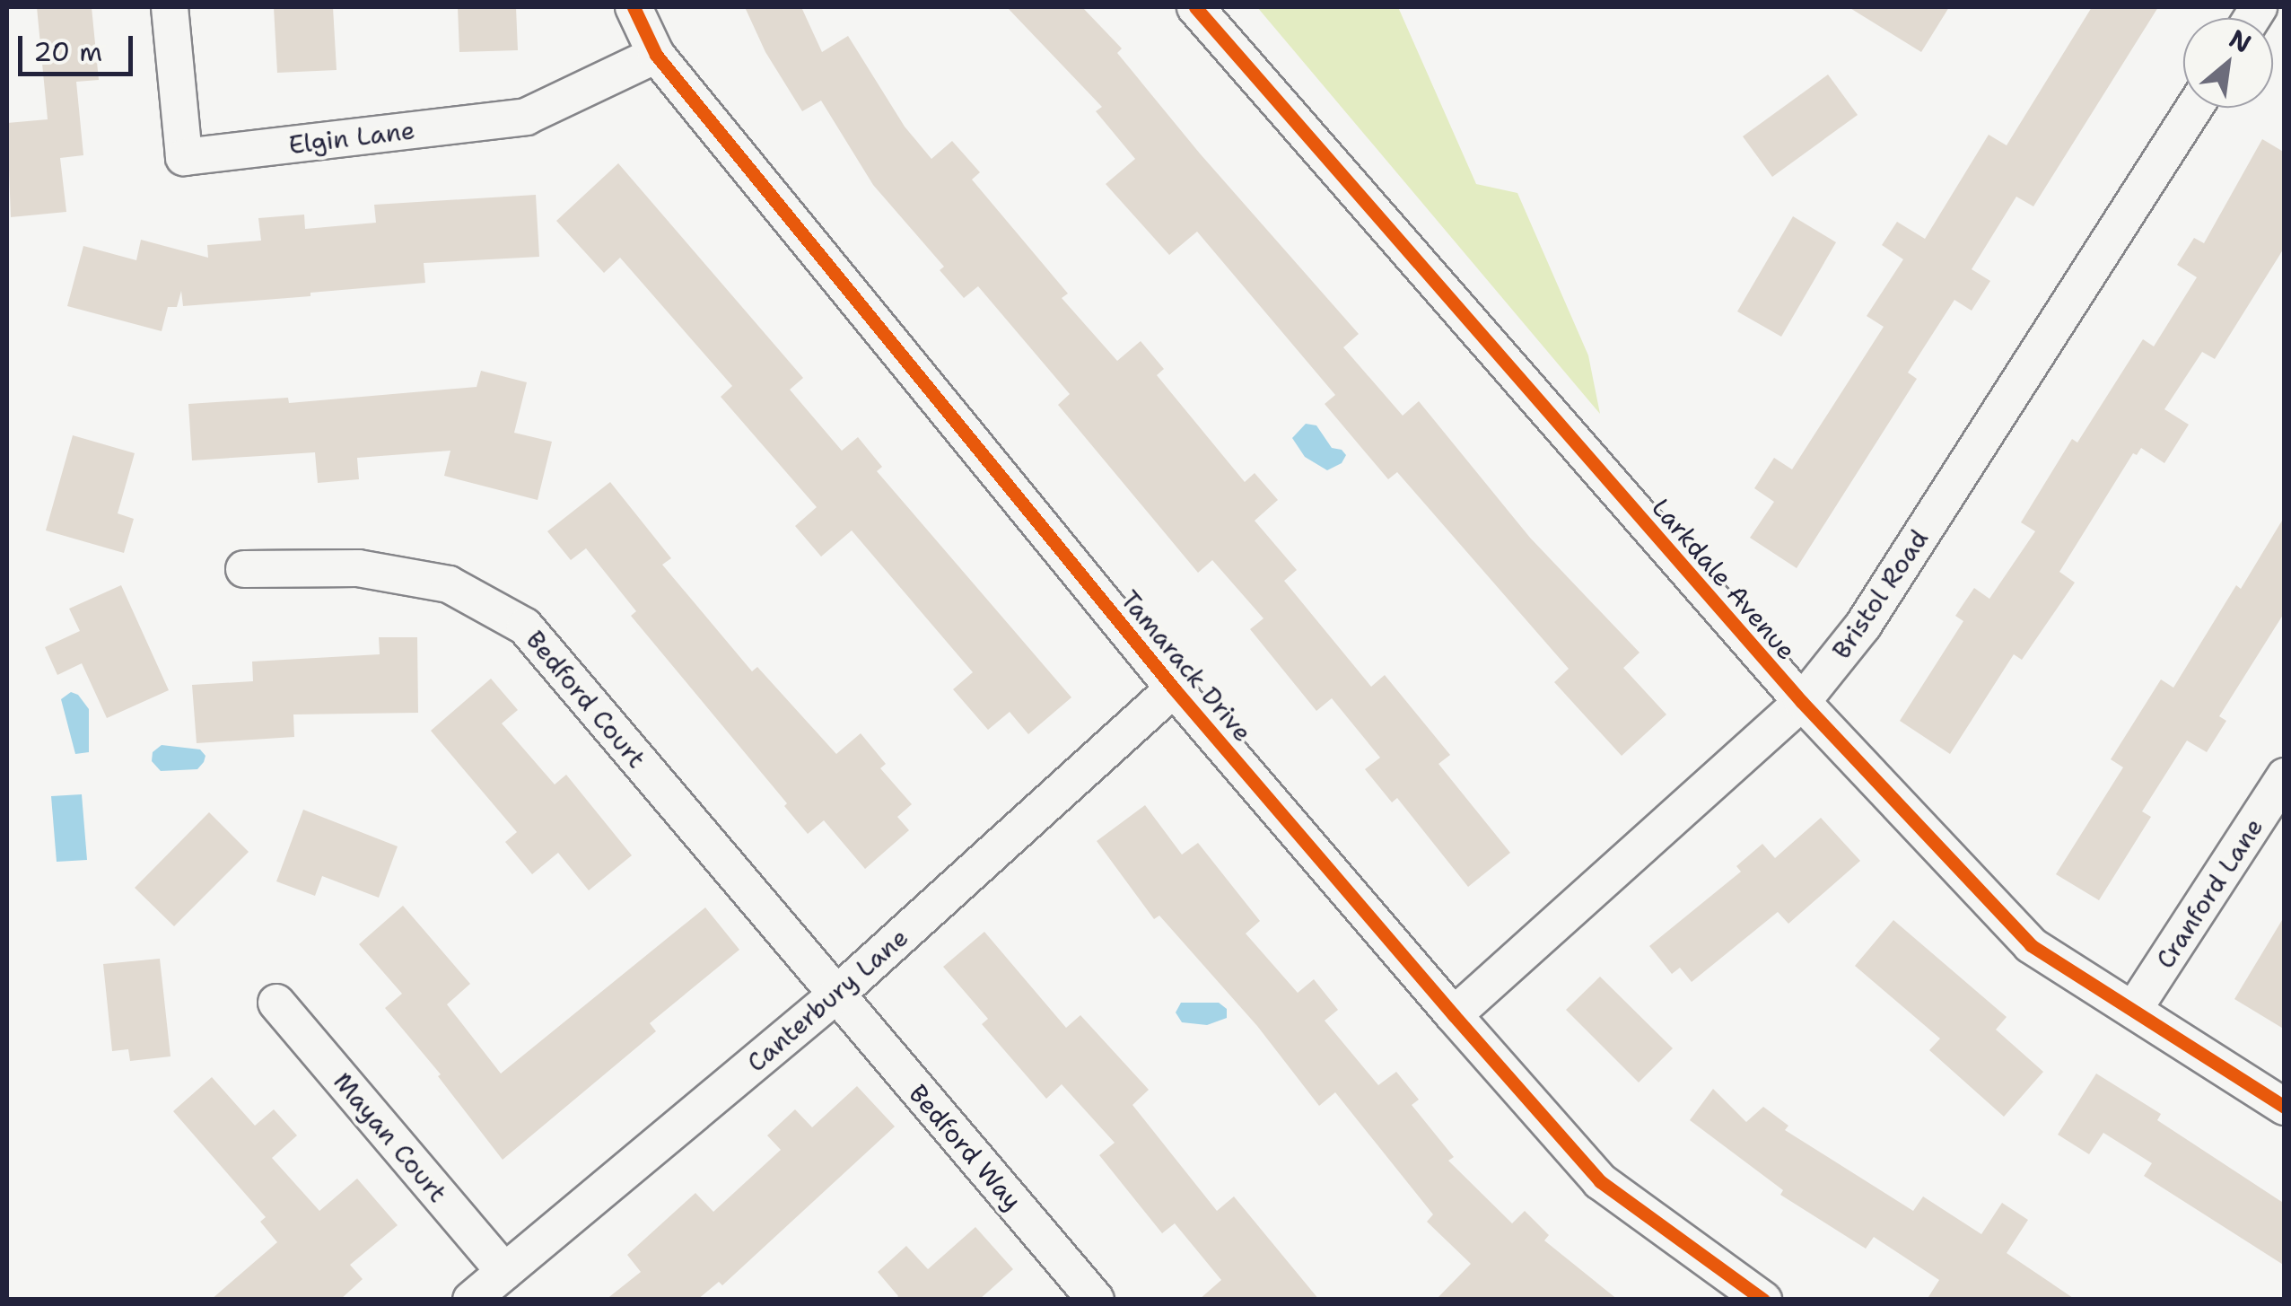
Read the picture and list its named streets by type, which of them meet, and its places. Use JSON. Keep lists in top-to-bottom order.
{
  "streets": {
    "street": [
      "Elgin Lane",
      "Larkdale Avenue",
      "Bristol Road",
      "Tamarack Drive",
      "Bedford Court",
      "Cranford Lane",
      "Canterbury Lane",
      "Mayan Court",
      "Bedford Way"
    ]
  },
  "crossings": [
    ["Elgin Lane", "Tamarack Drive"],
    ["Larkdale Avenue", "Bristol Road"],
    ["Larkdale Avenue", "Cranford Lane"],
    ["Bristol Road", "Tamarack Drive"],
    ["Tamarack Drive", "Canterbury Lane"],
    ["Bedford Court", "Canterbury Lane"],
    ["Bedford Court", "Bedford Way"],
    ["Canterbury Lane", "Mayan Court"],
    ["Canterbury Lane", "Bedford Way"]
  ],
  "scale_bar": "20 m",
  "north": "top right"
}
